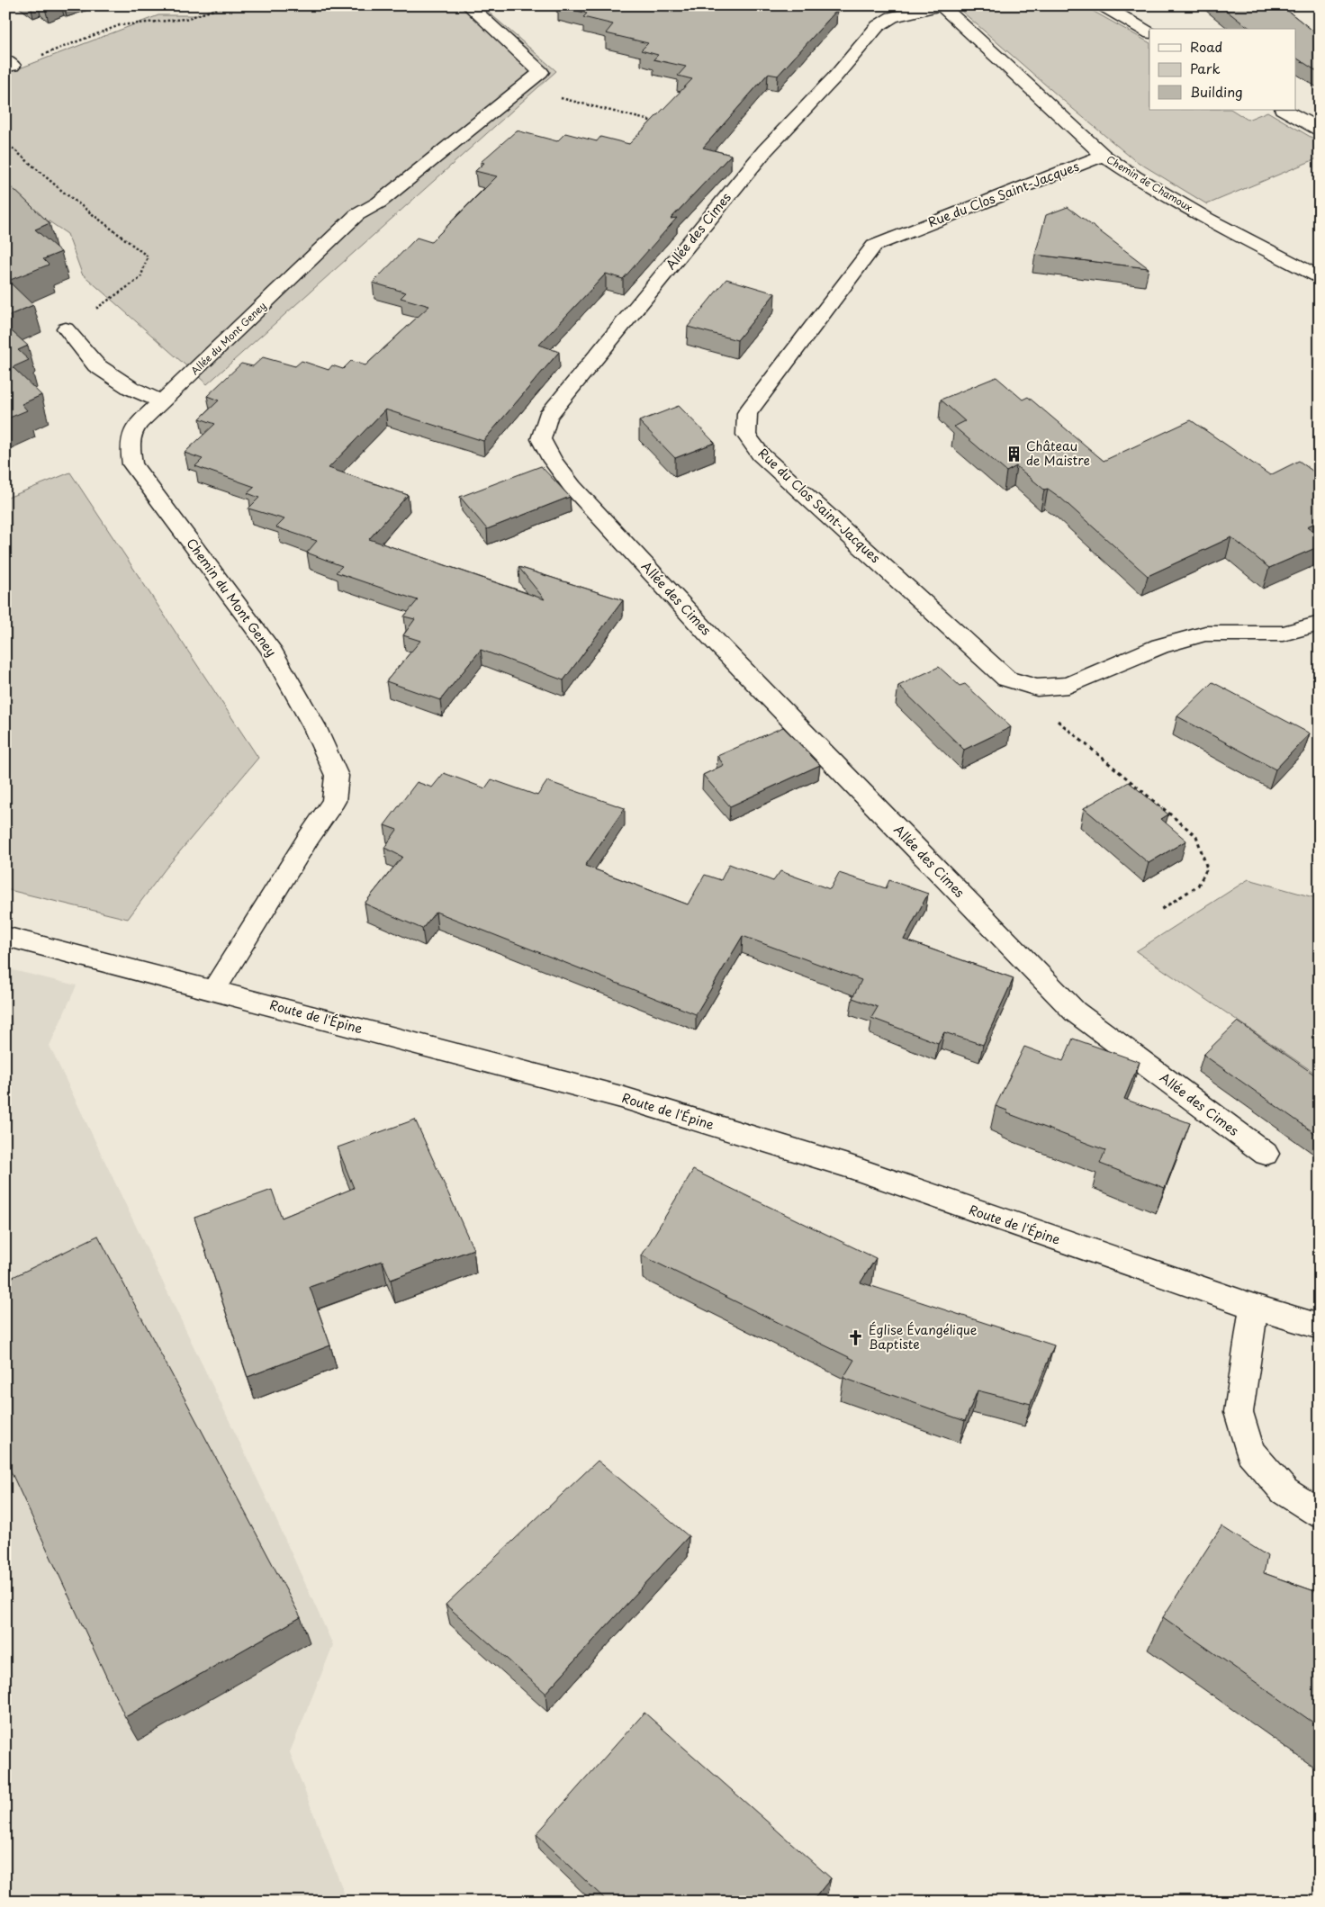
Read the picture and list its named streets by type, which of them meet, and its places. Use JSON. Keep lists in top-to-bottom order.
{
  "streets": {
    "street": [
      "Chemin de Chamoux",
      "Rue du Clos Saint-Jacques",
      "Allée des Cimes",
      "Allée du Mont Geney",
      "Chemin du Mont Geney",
      "Route de l'Épine"
    ]
  },
  "crossings": [
    ["Chemin de Chamoux", "Rue du Clos Saint-Jacques"],
    ["Chemin de Chamoux", "Allée des Cimes"],
    ["Allée du Mont Geney", "Chemin du Mont Geney"],
    ["Chemin du Mont Geney", "Route de l'Épine"]
  ],
  "places": {
    "building": ["Château de Maistre"],
    "church": ["Église Évangélique Baptiste"]
  },
  "legend": ["Road", "Park", "Building"]
}
